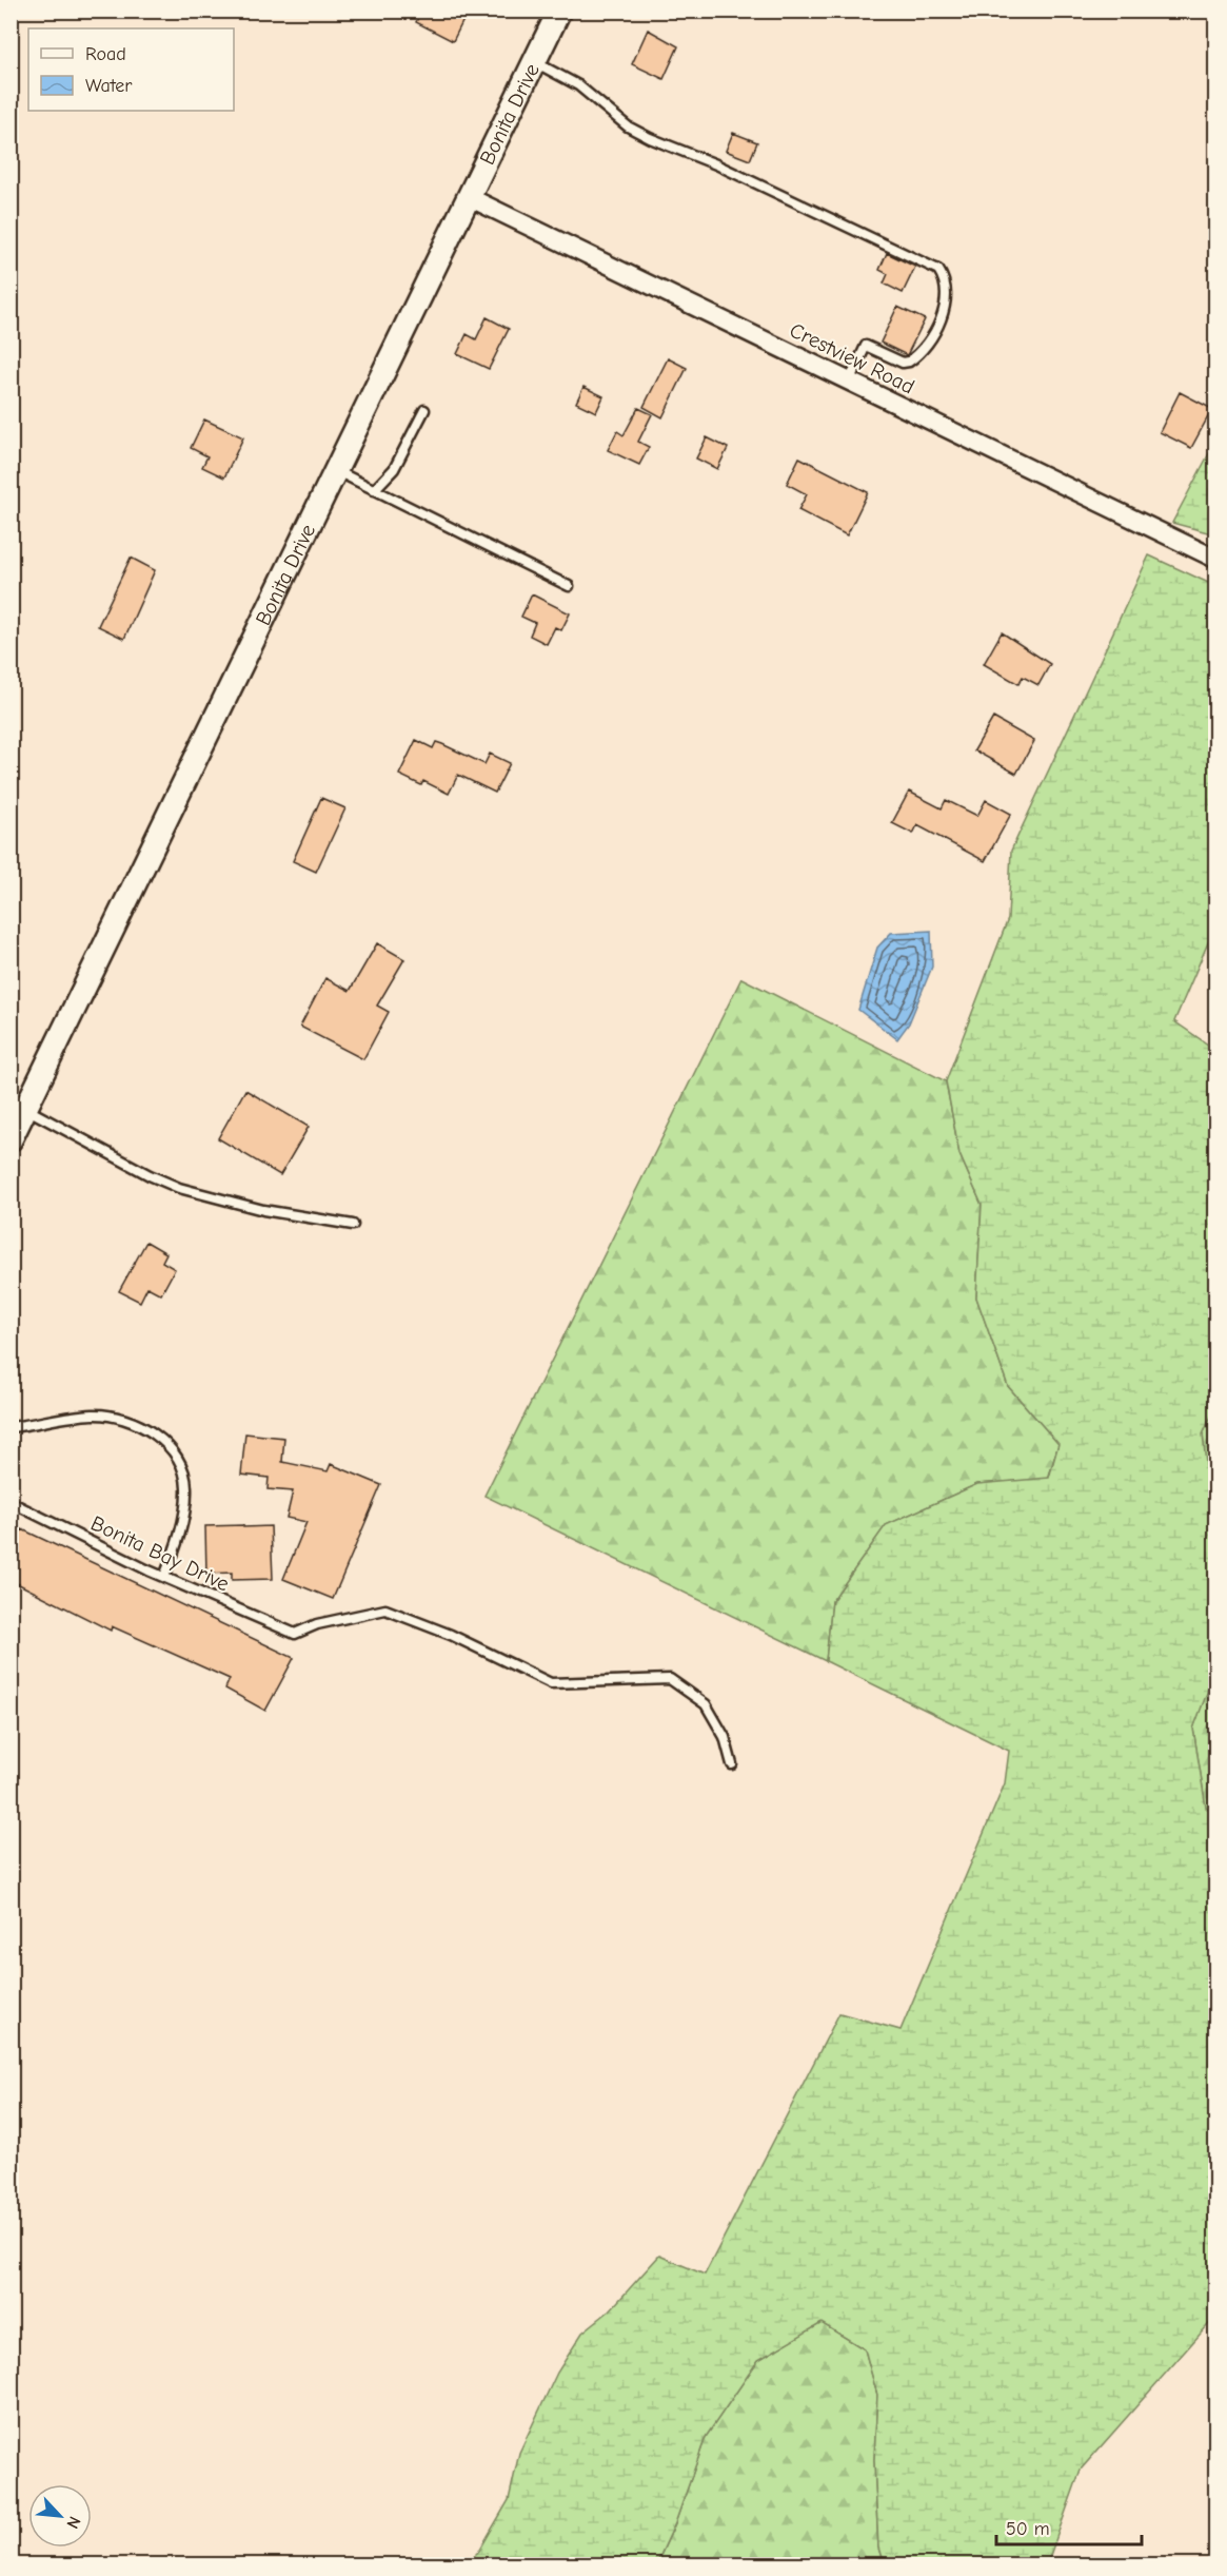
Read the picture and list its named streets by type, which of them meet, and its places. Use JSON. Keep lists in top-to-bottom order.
{
  "streets": {
    "street": ["Bonita Drive", "Crestview Road"],
    "lane": ["Bonita Bay Drive"]
  },
  "crossings": [
    ["Bonita Drive", "Crestview Road"]
  ],
  "legend": ["Road", "Water"],
  "scale_bar": "50 m",
  "north": "bottom right"
}
